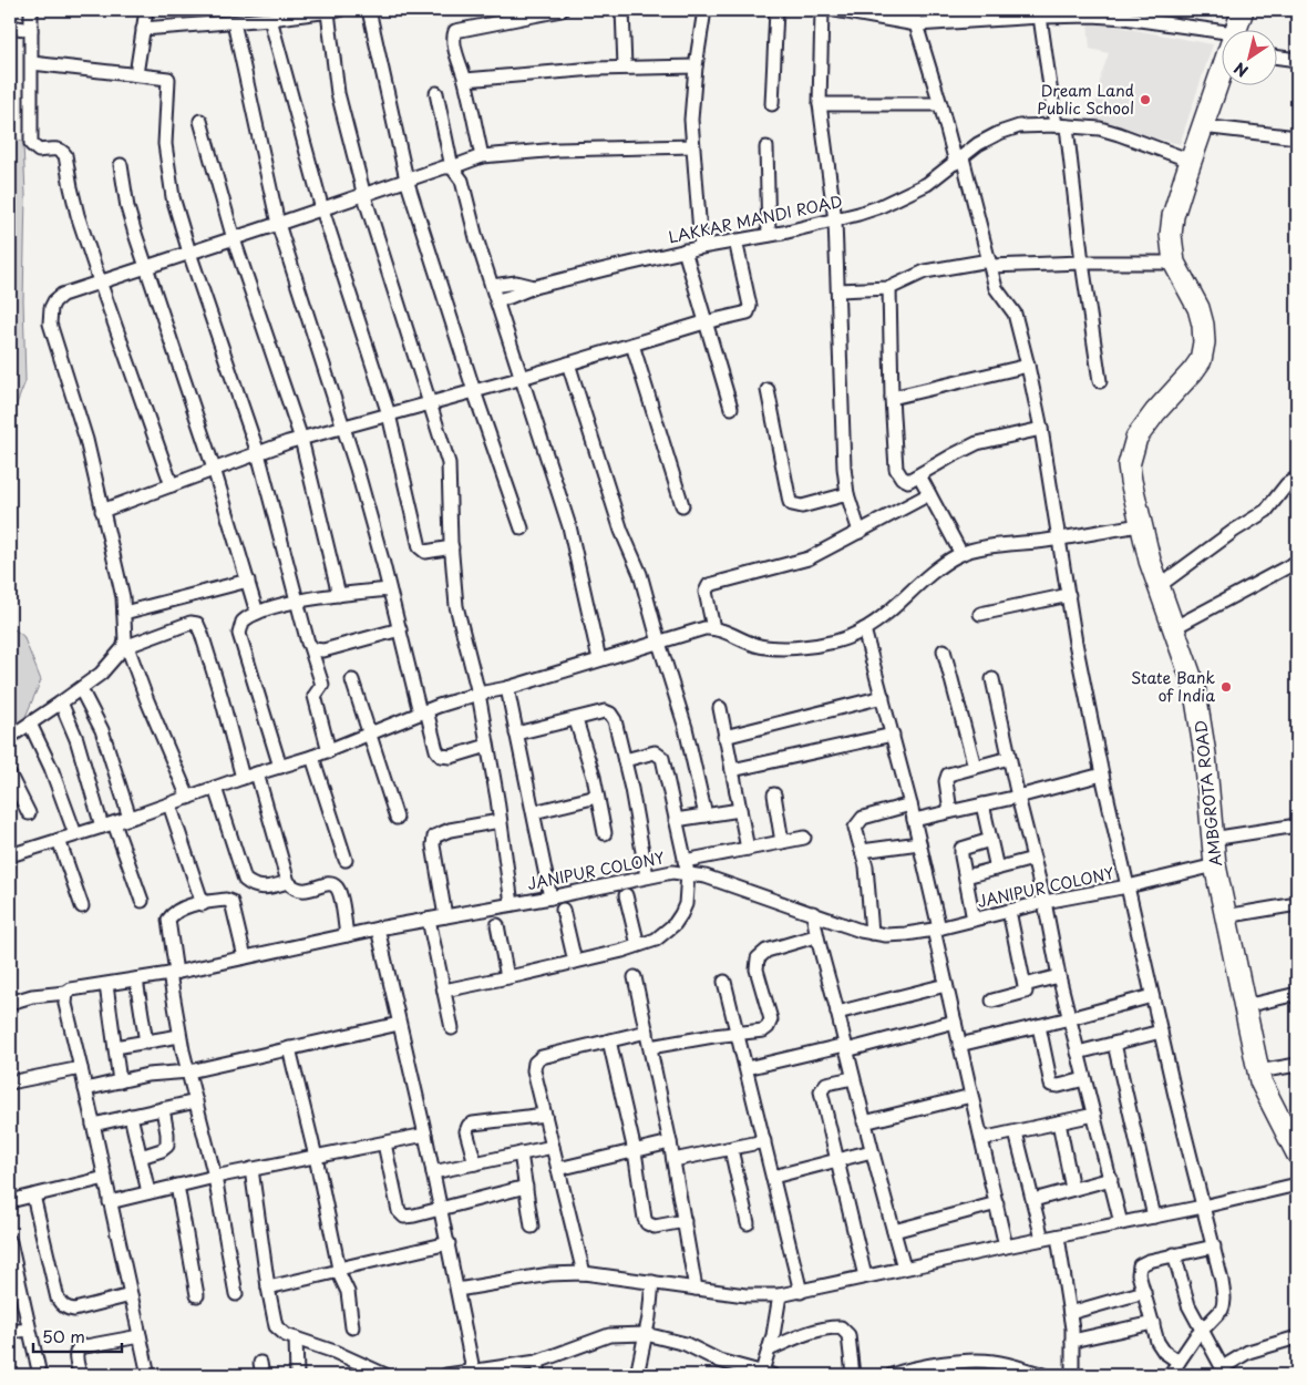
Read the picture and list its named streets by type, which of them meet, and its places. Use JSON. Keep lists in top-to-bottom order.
{
  "streets": {
    "main road": ["AMBGROTA ROAD"],
    "street": ["LAKKAR MANDI ROAD", "JANIPUR COLONY"]
  },
  "crossings": [
    ["LAKKAR MANDI ROAD", "AMBGROTA ROAD"],
    ["AMBGROTA ROAD", "JANIPUR COLONY"]
  ],
  "places": ["Dream Land Public School", "State Bank of India"],
  "scale_bar": "50 m",
  "north": "bottom left"
}
